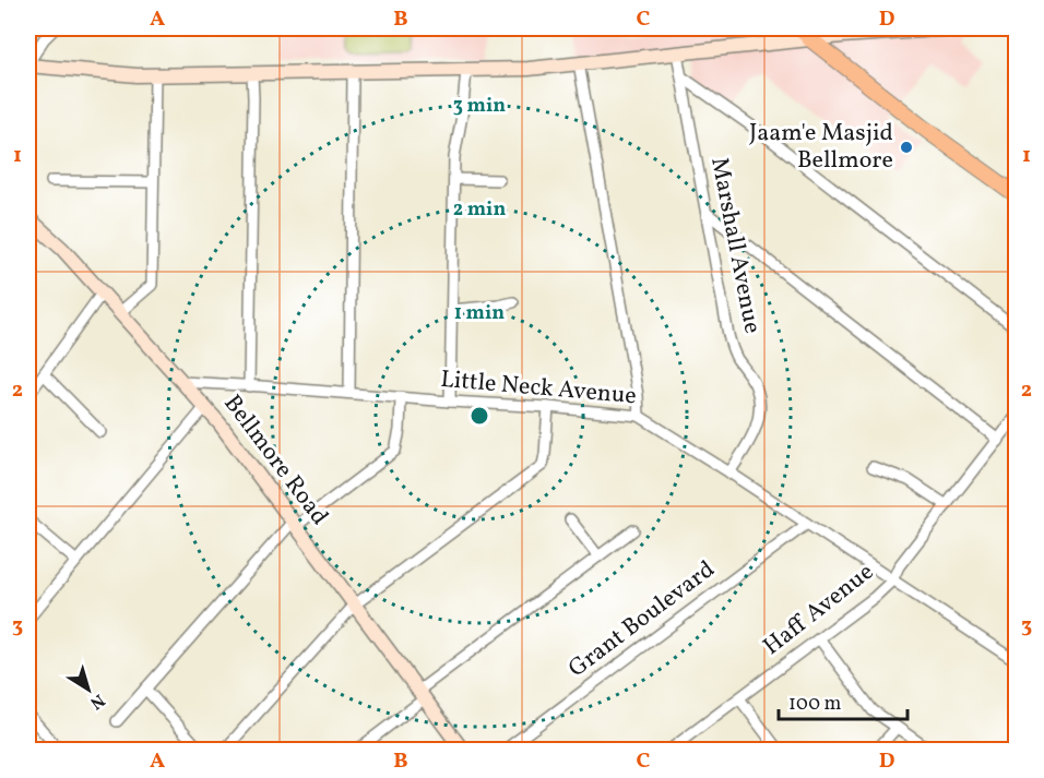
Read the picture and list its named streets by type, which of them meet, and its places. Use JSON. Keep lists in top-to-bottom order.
{
  "streets": {
    "main road": ["Bellmore Road"],
    "street": [
      "Marshall Avenue",
      "Little Neck Avenue",
      "Haff Avenue",
      "Grant Boulevard"
    ]
  },
  "crossings": [
    ["Marshall Avenue", "Little Neck Avenue"],
    ["Little Neck Avenue", "Bellmore Road"],
    ["Little Neck Avenue", "Haff Avenue"],
    ["Little Neck Avenue", "Grant Boulevard"]
  ],
  "places": ["Jaam'e Masjid Bellmore"],
  "scale_bar": "100 m",
  "north": "bottom right",
  "grid": {
    "columns": [
      "A",
      "B",
      "C",
      "D"
    ],
    "rows": ["1", "2", "3"]
  },
  "rings": ["3 min", "2 min", "1 min"]
}
